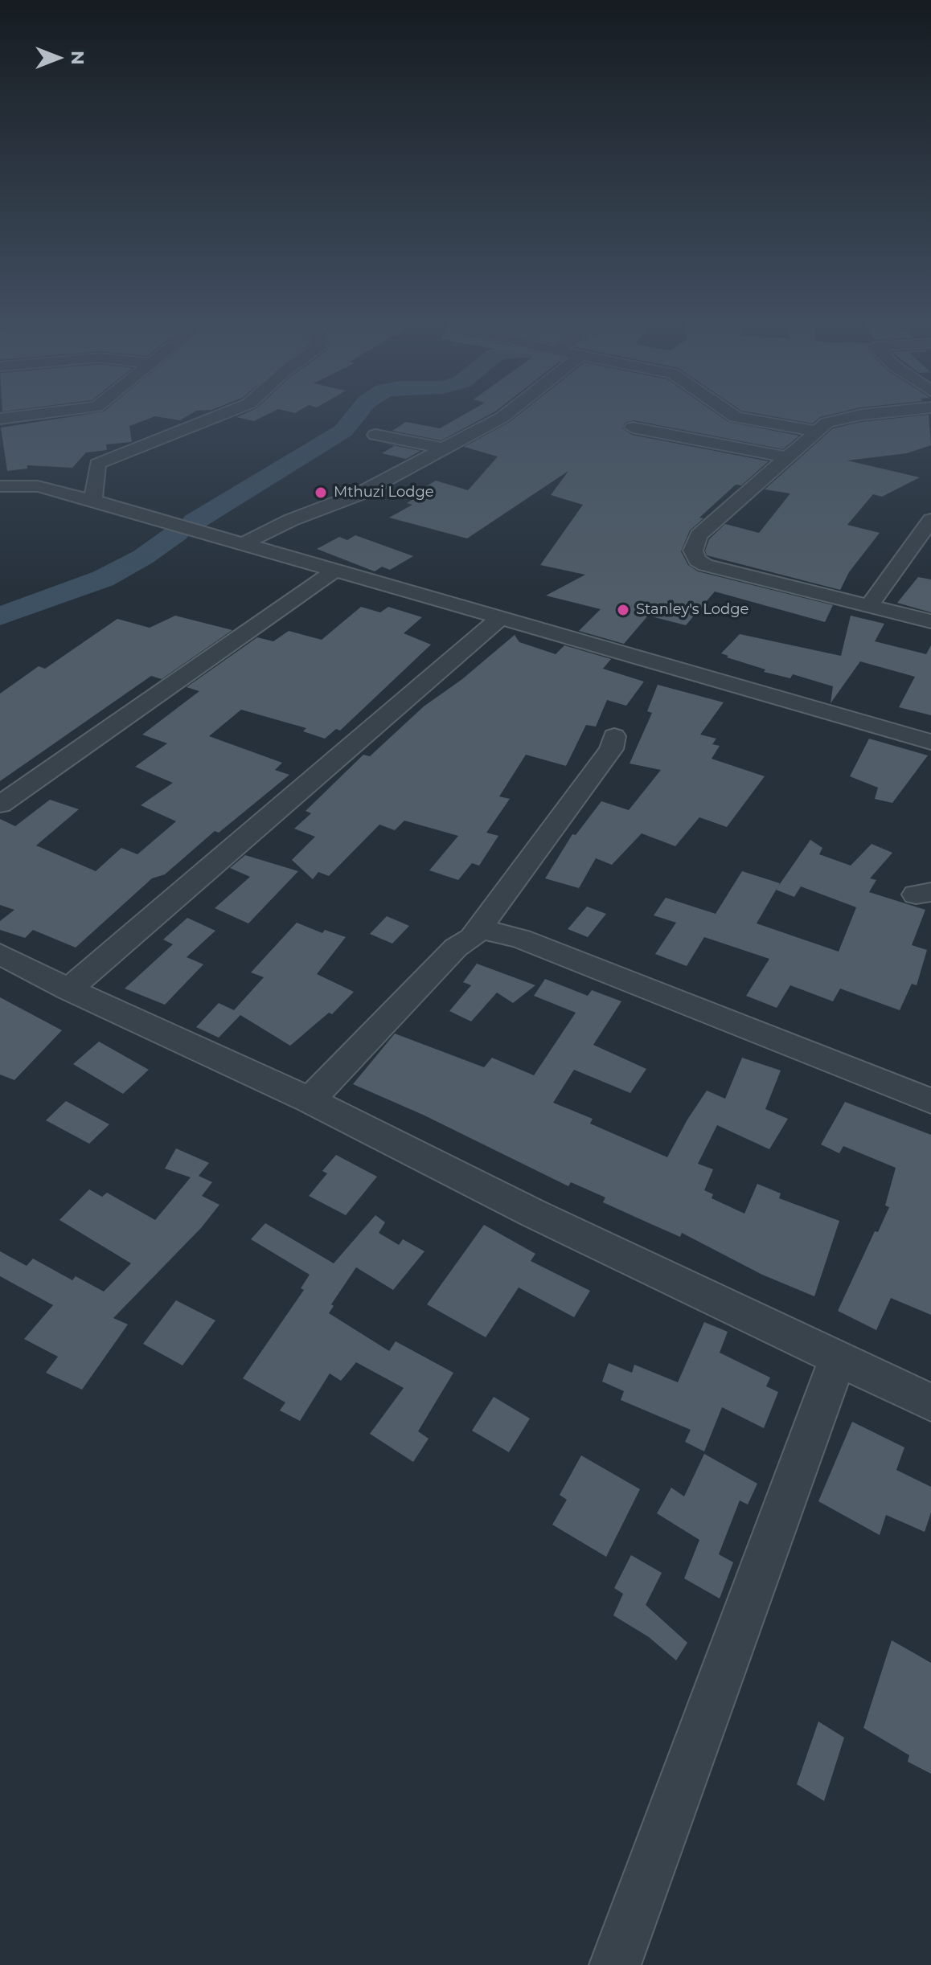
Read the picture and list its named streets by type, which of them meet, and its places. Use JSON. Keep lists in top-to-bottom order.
{
  "places": ["Mthuzi Lodge", "Stanley's Lodge"],
  "north": "right"
}
